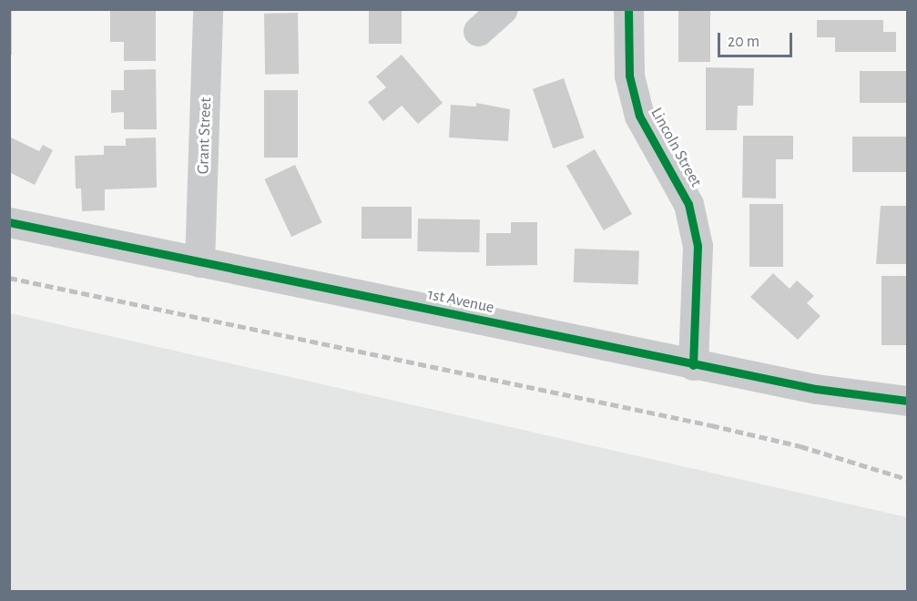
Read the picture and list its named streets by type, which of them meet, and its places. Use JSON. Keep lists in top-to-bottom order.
{
  "streets": {
    "street": ["Grant Street", "Lincoln Street", "1st Avenue"]
  },
  "crossings": [
    ["Grant Street", "1st Avenue"],
    ["Lincoln Street", "1st Avenue"]
  ],
  "scale_bar": "20 m"
}
